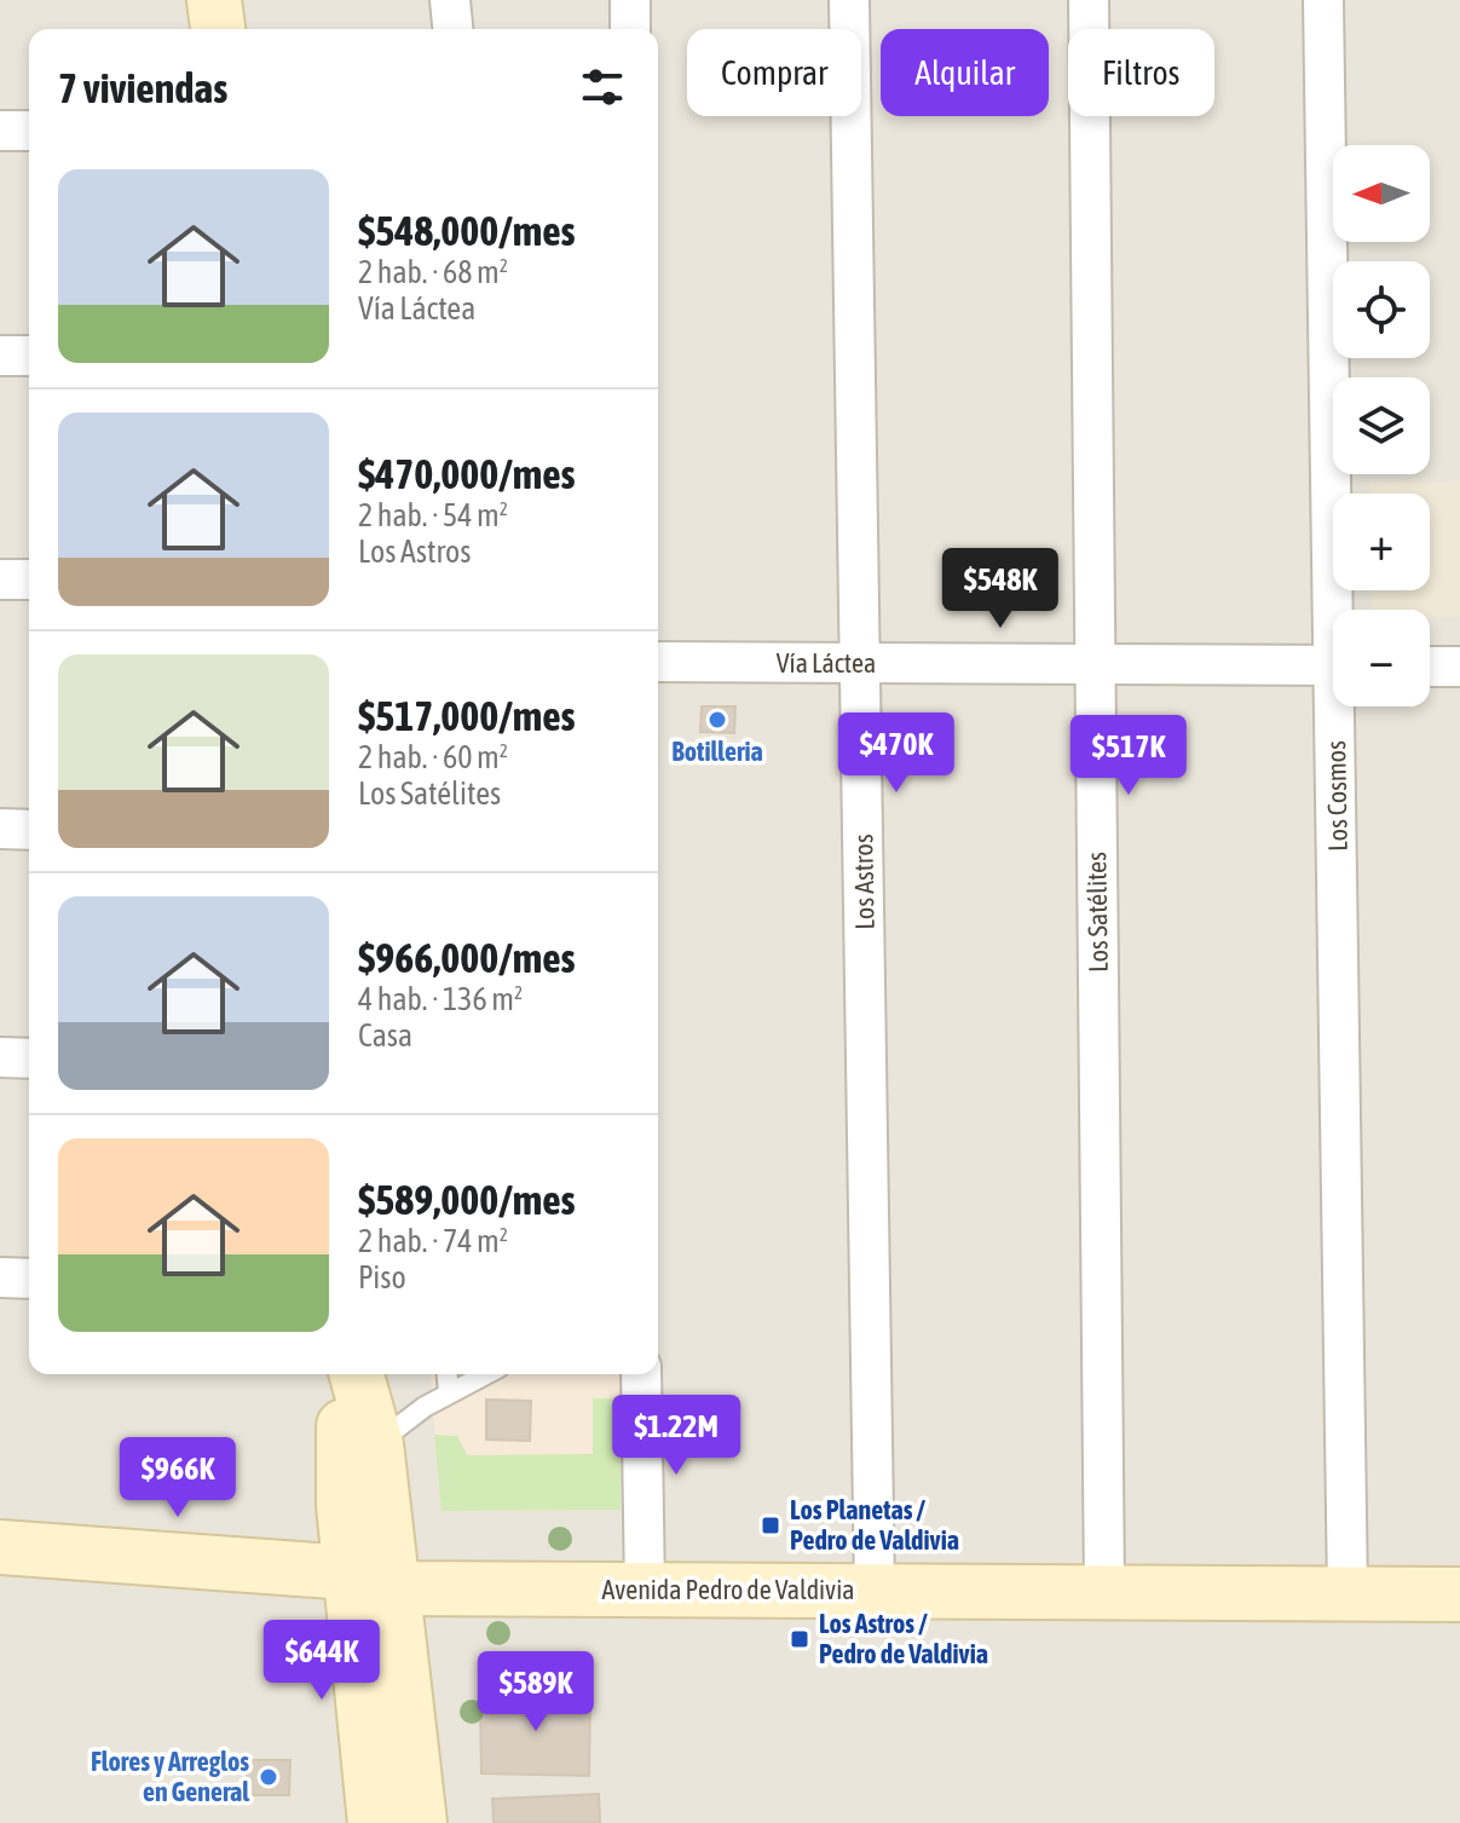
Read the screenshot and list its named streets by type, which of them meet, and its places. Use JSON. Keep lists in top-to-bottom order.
{
  "streets": {
    "main road": ["Avenida Pedro de Valdivia"],
    "street": [
      "Vía Láctea",
      "Los Cosmos",
      "Los Astros",
      "Los Satélites"
    ]
  },
  "crossings": [
    ["Vía Láctea", "Los Astros"],
    ["Vía Láctea", "Los Satélites"],
    ["Los Cosmos", "Avenida Pedro de Valdivia"],
    ["Los Astros", "Avenida Pedro de Valdivia"],
    ["Los Satélites", "Avenida Pedro de Valdivia"]
  ],
  "places": {
    "other": ["Botilleria", "Flores y Arreglos en General"],
    "transit": ["Los Planetas / Pedro de Valdivia", "Los Astros / Pedro de Valdivia"]
  },
  "north": "left",
  "page": {
    "chip": ["Comprar", "Alquilar", "Filtros"],
    "heading": "7 viviendas",
    "map_buttons": ["+", "−"],
    "list": [
      {
        "name": "$548,000/mes",
        "note": "2 hab. · 68 m² · Vía Láctea"
      },
      {
        "name": "$470,000/mes",
        "note": "2 hab. · 54 m² · Los Astros"
      },
      {
        "name": "$517,000/mes",
        "note": "2 hab. · 60 m² · Los Satélites"
      },
      {
        "name": "$966,000/mes",
        "note": "4 hab. · 136 m² · Casa"
      },
      {
        "name": "$589,000/mes",
        "note": "2 hab. · 74 m² · Piso"
      }
    ],
    "price": [
      "$548K",
      "$470K",
      "$517K",
      "$1.22M",
      "$966K",
      "$644K",
      "$589K"
    ]
  }
}
